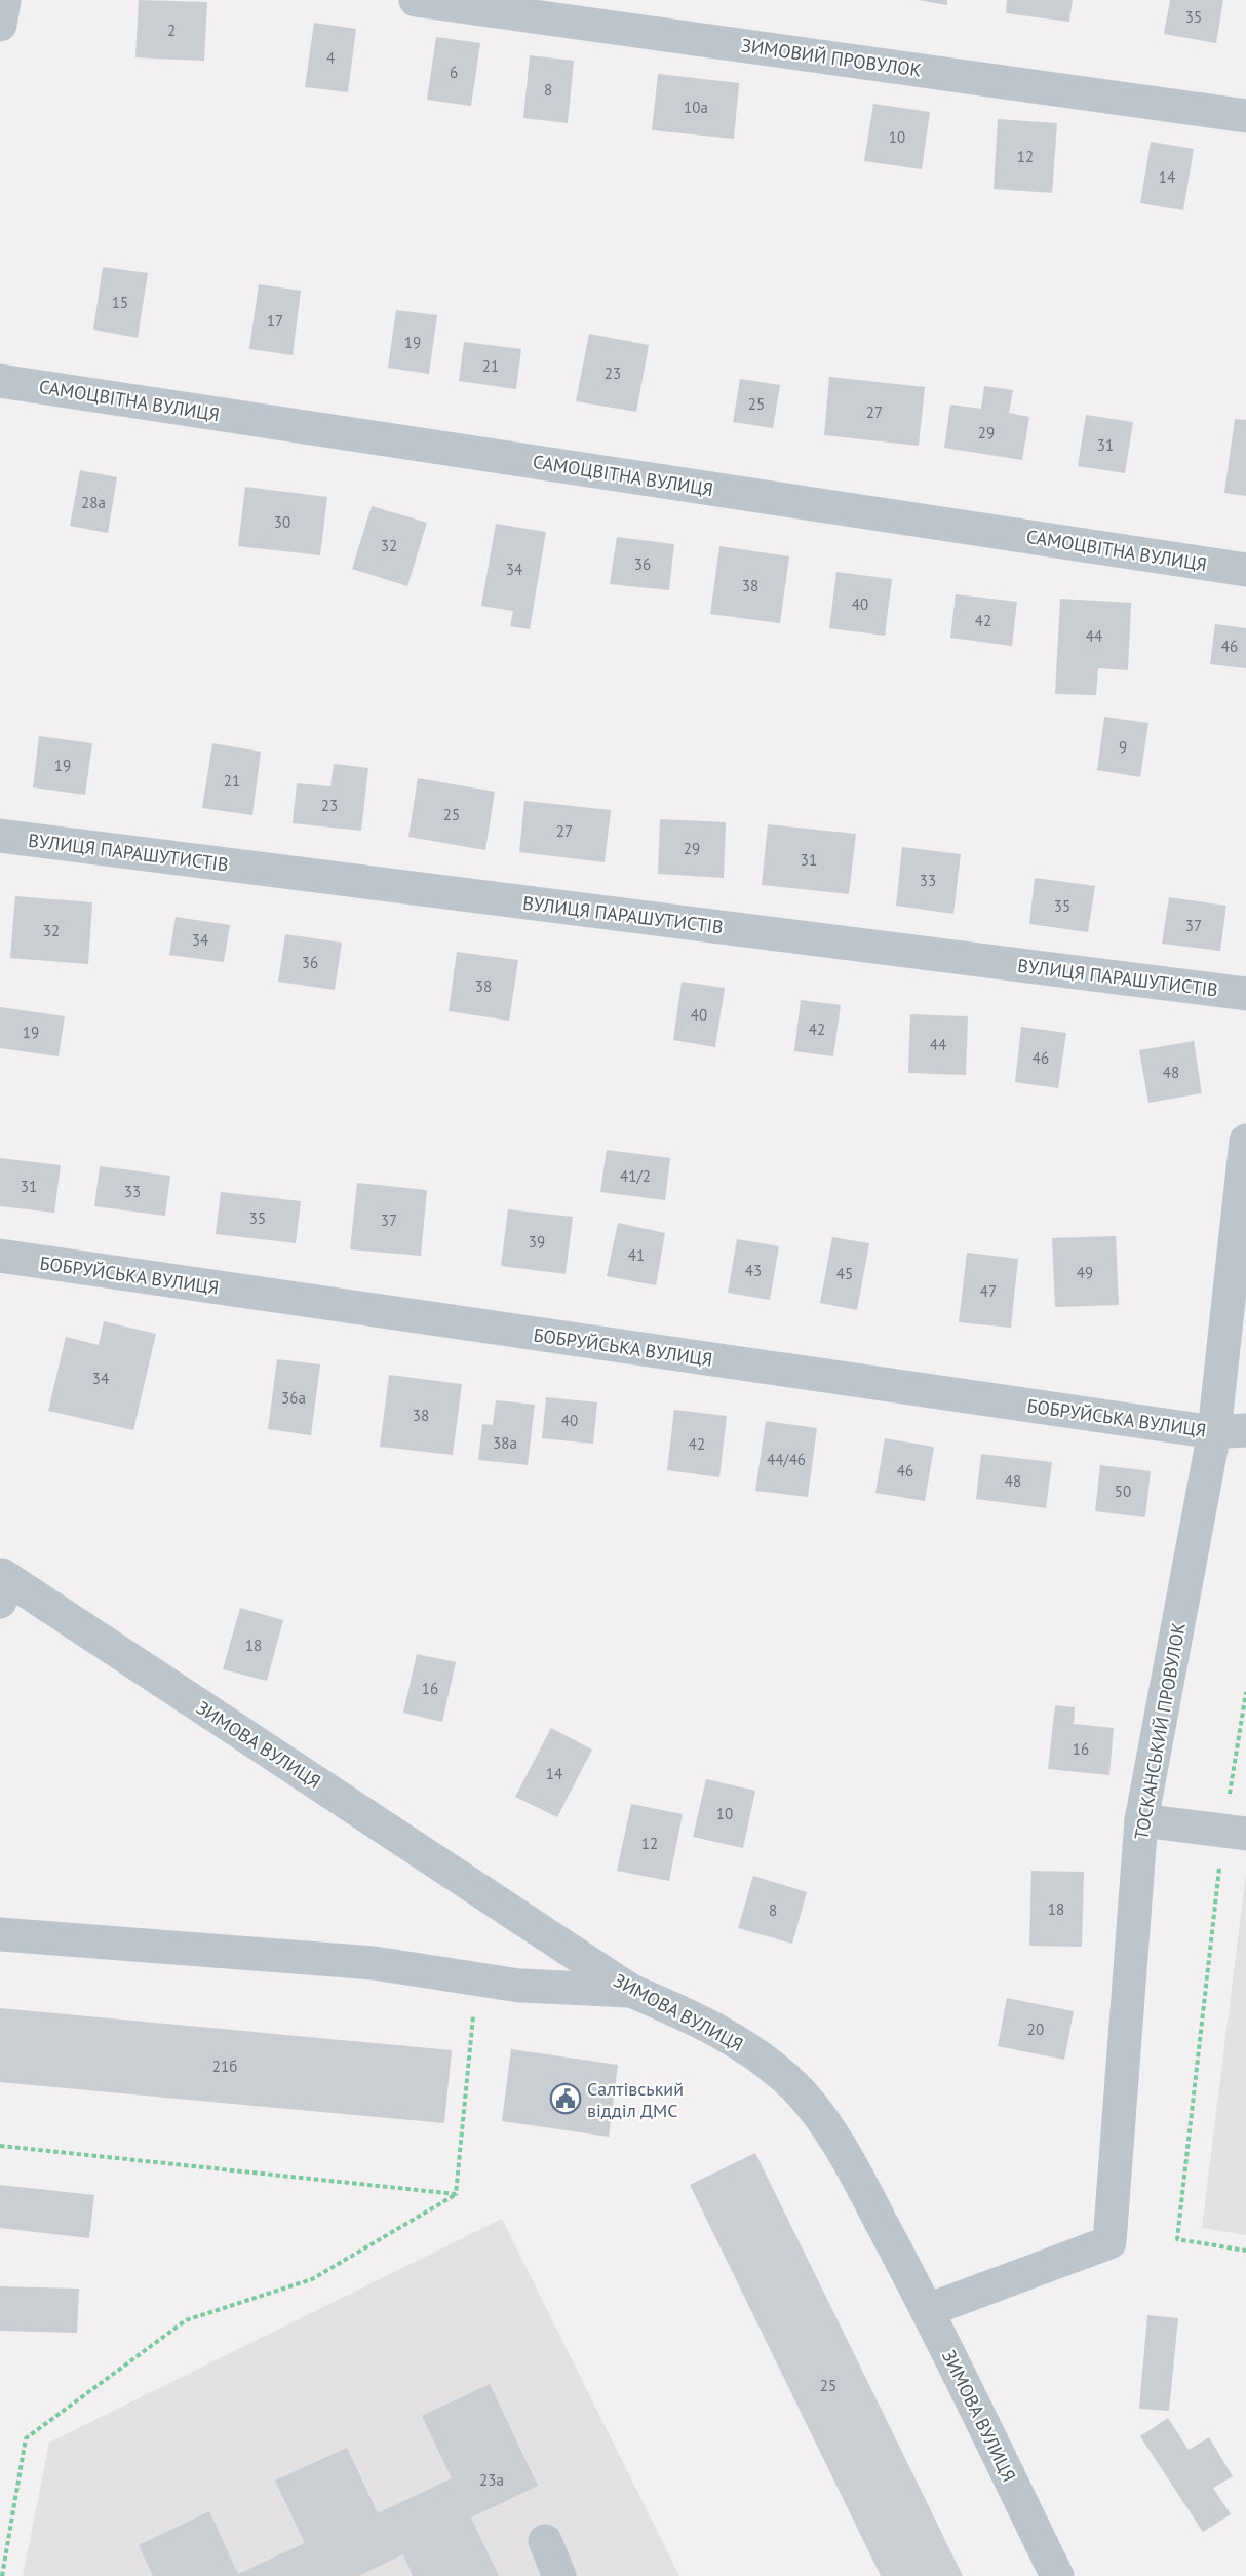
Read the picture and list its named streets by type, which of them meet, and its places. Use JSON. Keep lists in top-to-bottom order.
{
  "streets": {
    "street": [
      "ЗИМОВИЙ ПРОВУЛОК",
      "САМОЦВІТНА ВУЛИЦЯ",
      "ВУЛИЦЯ ПАРАШУТИСТІВ",
      "БОБРУЙСЬКА ВУЛИЦЯ",
      "ТОСКАНСЬКИЙ ПРОВУЛОК",
      "ЗИМОВА ВУЛИЦЯ"
    ]
  },
  "crossings": [
    ["БОБРУЙСЬКА ВУЛИЦЯ", "ТОСКАНСЬКИЙ ПРОВУЛОК"],
    ["ТОСКАНСЬКИЙ ПРОВУЛОК", "ЗИМОВА ВУЛИЦЯ"]
  ],
  "places": {
    "public building": ["Салтівський відділ ДМС"]
  },
  "house_numbers": [
    "35",
    "2",
    "4",
    "6",
    "8",
    "10а",
    "10",
    "12",
    "14",
    "15",
    "17",
    "19",
    "21",
    "23",
    "25",
    "27",
    "29",
    "31",
    "28а",
    "30",
    "32",
    "36",
    "34",
    "38",
    "40",
    "42",
    "44",
    "46",
    "9",
    "19",
    "21",
    "23",
    "25",
    "27",
    "29",
    "31",
    "33",
    "35",
    "37",
    "32",
    "34",
    "36",
    "38",
    "40",
    "42",
    "19",
    "44",
    "46",
    "48",
    "41/2",
    "31",
    "33",
    "35",
    "37",
    "39",
    "41",
    "43",
    "49",
    "45",
    "47",
    "34",
    "36а",
    "38",
    "40",
    "38а",
    "42",
    "44/46",
    "46",
    "48",
    "50",
    "18",
    "16",
    "16",
    "14",
    "10",
    "12",
    "18",
    "8",
    "20",
    "21б",
    "25",
    "23а"
  ]
}
